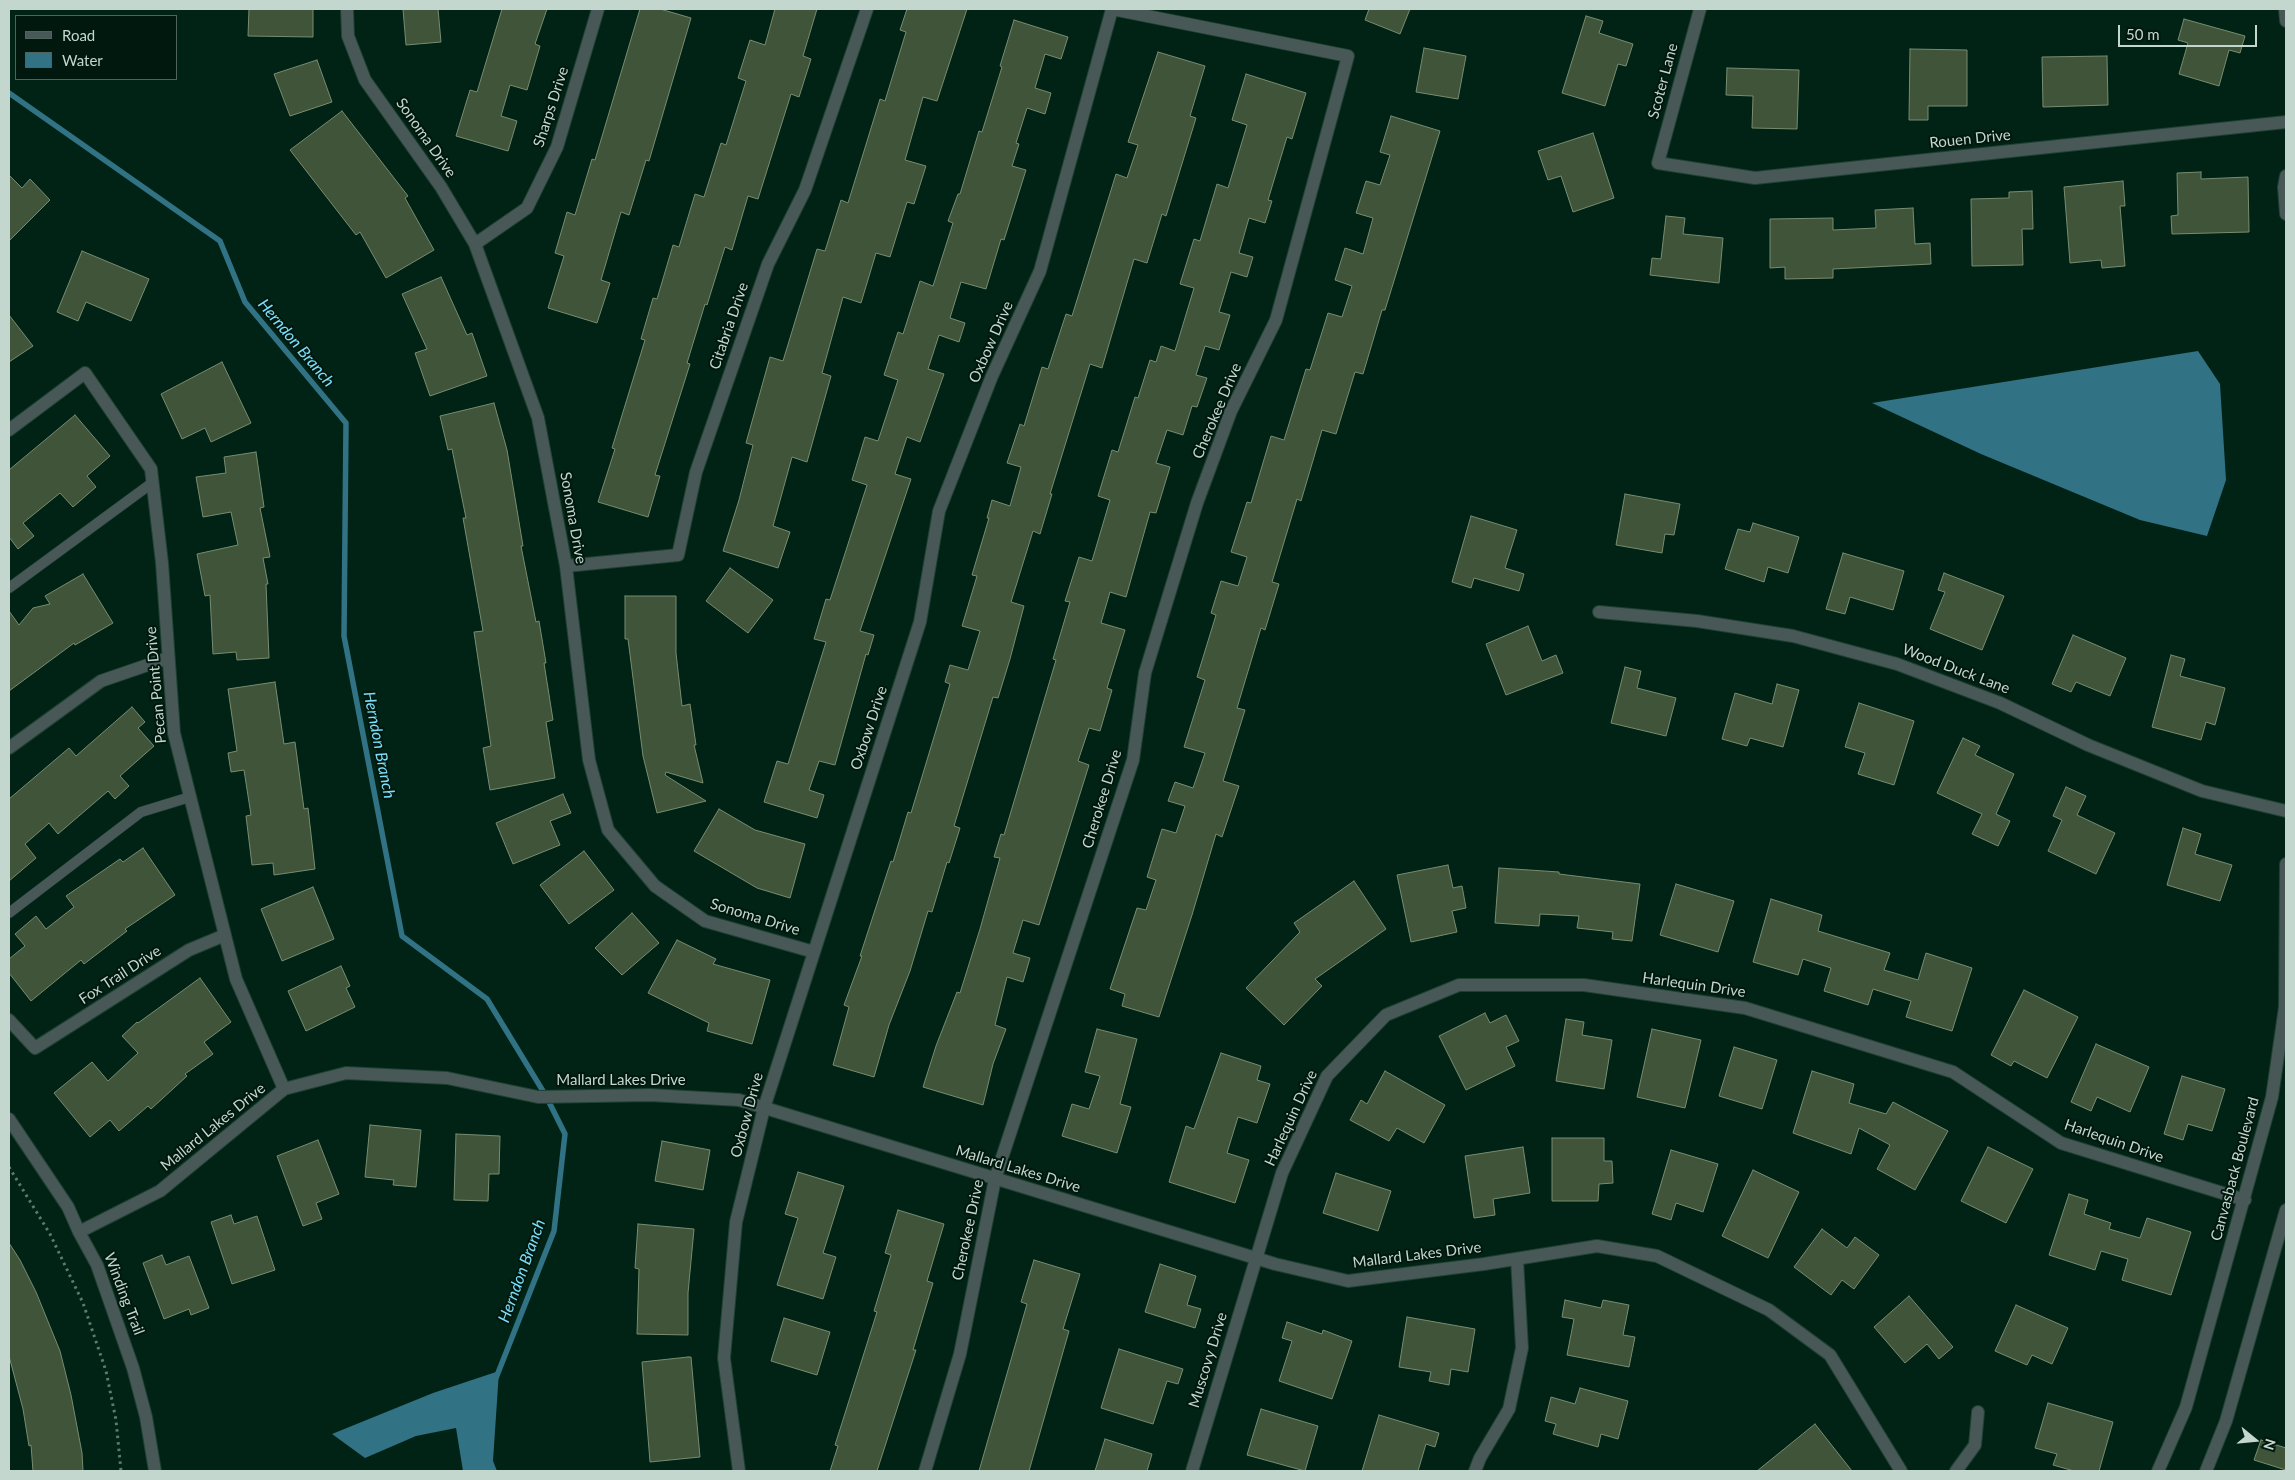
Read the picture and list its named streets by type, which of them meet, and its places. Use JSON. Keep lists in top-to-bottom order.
{
  "streets": {
    "street": [
      "Scoter Lane",
      "Sharps Drive",
      "Sonoma Drive",
      "Rouen Drive",
      "Citabria Drive",
      "Oxbow Drive",
      "Cherokee Drive",
      "Wood Duck Lane",
      "Pecan Point Drive",
      "Fox Trail Drive",
      "Harlequin Drive",
      "Mallard Lakes Drive",
      "Canvasback Boulevard",
      "Winding Trail",
      "Muscovy Drive"
    ]
  },
  "crossings": [
    ["Scoter Lane", "Rouen Drive"],
    ["Sharps Drive", "Sonoma Drive"],
    ["Sonoma Drive", "Citabria Drive"],
    ["Sonoma Drive", "Oxbow Drive"],
    ["Oxbow Drive", "Cherokee Drive"],
    ["Oxbow Drive", "Mallard Lakes Drive"],
    ["Cherokee Drive", "Mallard Lakes Drive"],
    ["Pecan Point Drive", "Fox Trail Drive"],
    ["Pecan Point Drive", "Mallard Lakes Drive"],
    ["Harlequin Drive", "Mallard Lakes Drive"],
    ["Harlequin Drive", "Canvasback Boulevard"],
    ["Harlequin Drive", "Muscovy Drive"],
    ["Mallard Lakes Drive", "Winding Trail"],
    ["Mallard Lakes Drive", "Muscovy Drive"]
  ],
  "water": ["Herndon Branch"],
  "legend": ["Road", "Water"],
  "scale_bar": "50 m",
  "north": "right"
}
